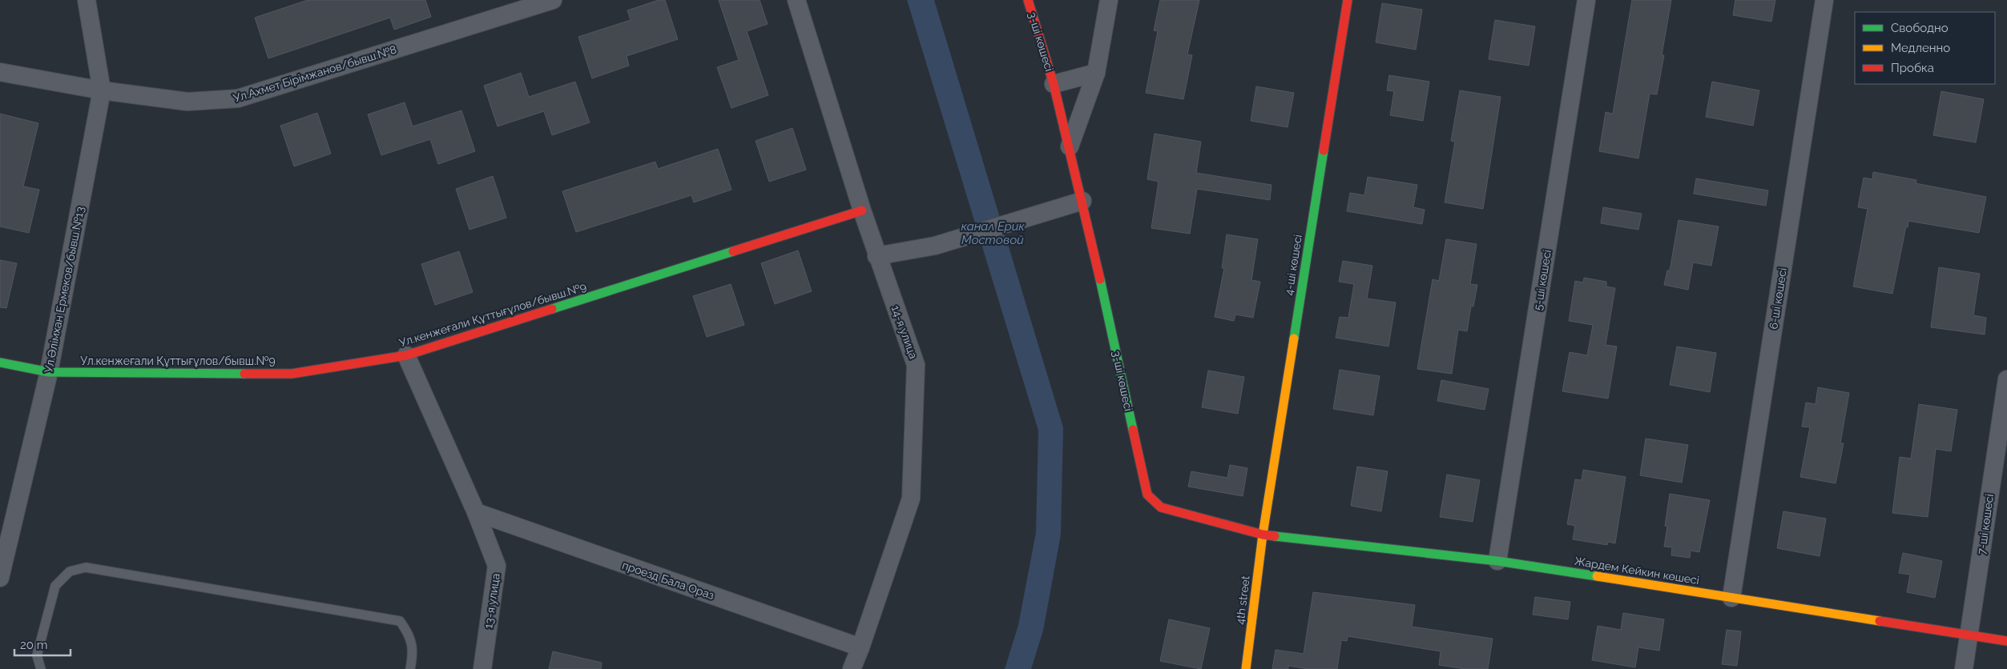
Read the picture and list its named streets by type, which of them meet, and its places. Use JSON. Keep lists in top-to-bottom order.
{
  "streets": {
    "street": [
      "3-ші көшесі",
      "Ул.Ахмет Бірімжанов/бывш.№8",
      "4-ші көшесі",
      "5-ші көшесі",
      "Ул.Әлімхан Ермеков/бывш.№13",
      "6-ші көшесі",
      "Ул.кенжеғали Құттығұлов/бывш.№9",
      "14-я улица",
      "7-ші көшесі",
      "Жардем Кейкин көшесі",
      "проезд Бала Ораз",
      "4th street",
      "13-я улица"
    ]
  },
  "crossings": [
    ["3-ші көшесі", "4-ші көшесі"],
    ["3-ші көшесі", "Жардем Кейкин көшесі"],
    ["3-ші көшесі", "4th street"],
    ["Ул.Ахмет Бірімжанов/бывш.№8", "Ул.Әлімхан Ермеков/бывш.№13"],
    ["4-ші көшесі", "Жардем Кейкин көшесі"],
    ["4-ші көшесі", "4th street"],
    ["5-ші көшесі", "Жардем Кейкин көшесі"],
    ["Ул.Әлімхан Ермеков/бывш.№13", "Ул.кенжеғали Құттығұлов/бывш.№9"],
    ["6-ші көшесі", "Жардем Кейкин көшесі"],
    ["Ул.кенжеғали Құттығұлов/бывш.№9", "14-я улица"],
    ["Ул.кенжеғали Құттығұлов/бывш.№9", "13-я улица"],
    ["14-я улица", "проезд Бала Ораз"],
    ["7-ші көшесі", "Жардем Кейкин көшесі"],
    ["Жардем Кейкин көшесі", "4th street"],
    ["проезд Бала Ораз", "13-я улица"]
  ],
  "water": ["канал Ерик Мостовой"],
  "legend": ["Свободно", "Медленно", "Пробка"],
  "scale_bar": "20 m"
}
